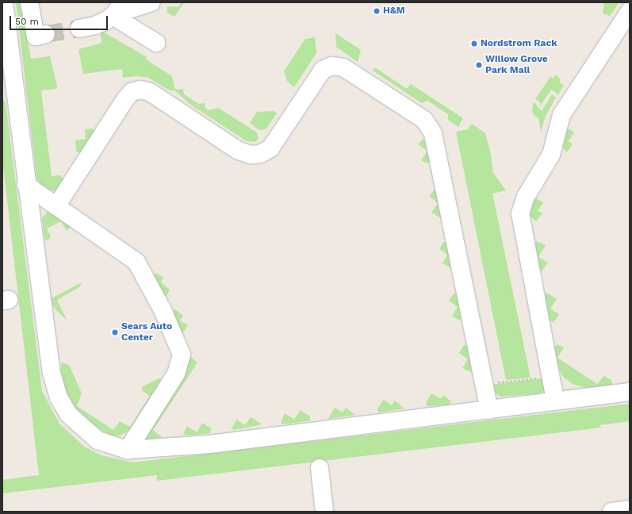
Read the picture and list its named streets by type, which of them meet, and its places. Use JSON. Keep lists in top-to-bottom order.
{
  "places": [
    "H&M",
    "Nordstrom Rack",
    "Willow Grove Park Mall",
    "Sears Auto Center"
  ],
  "scale_bar": "50 m"
}
